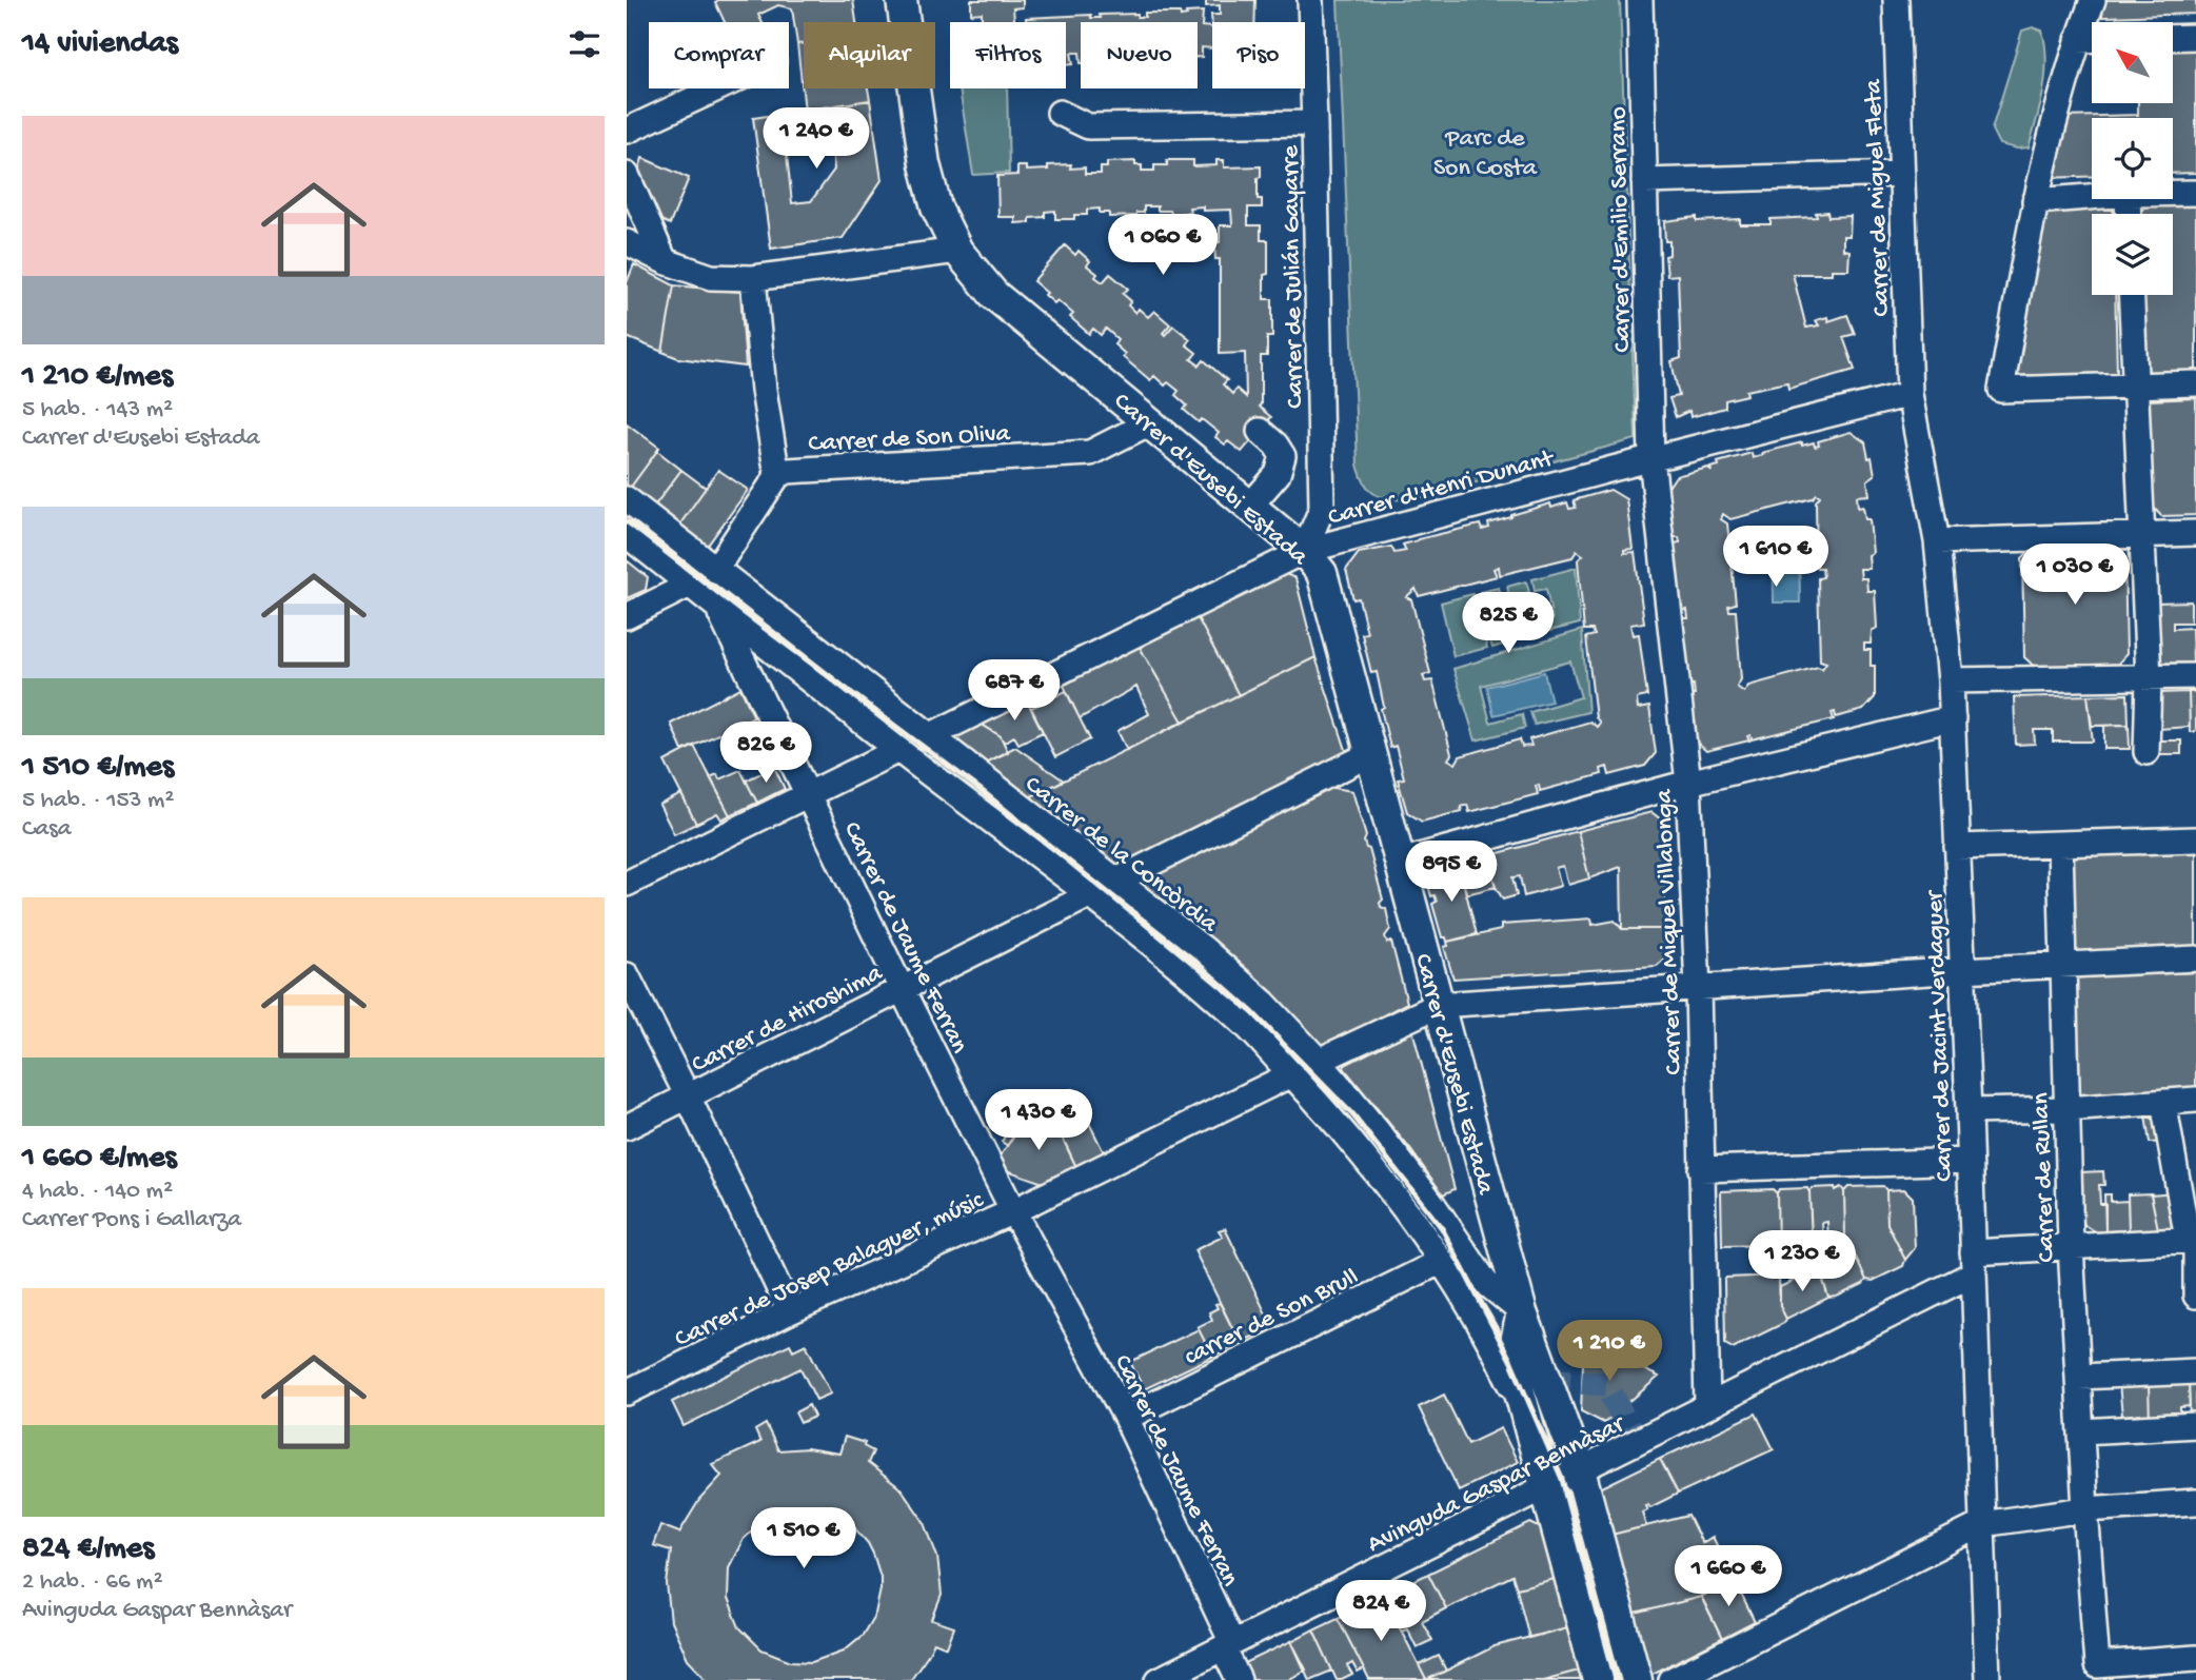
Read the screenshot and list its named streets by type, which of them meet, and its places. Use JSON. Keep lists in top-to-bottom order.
{
  "streets": {
    "main road": ["Carrer d'Eusebi Estada"],
    "street": [
      "Carrer de Miguel Fleta",
      "Carrer d'Emilio Serrano",
      "Carrer de Julián Gayarre",
      "Carrer de Son Oliva",
      "Carrer d'Henri Dunant",
      "Carrer de la Concòrdia",
      "Carrer de Miquel Villalonga",
      "Carrer de Jaume Ferran",
      "Carrer de Hiroshima",
      "Carrer de Jacint Verdaguer",
      "Carrer de Rullan",
      "Carrer de Josep Balaguer, músic",
      "carrer de Son Brull",
      "Avinguda Gaspar Bennàsar"
    ]
  },
  "crossings": [
    ["Carrer de Miguel Fleta", "Carrer d'Henri Dunant"],
    ["Carrer de Miguel Fleta", "Carrer de Jacint Verdaguer"],
    ["Carrer d'Emilio Serrano", "Carrer d'Henri Dunant"],
    ["Carrer d'Emilio Serrano", "Carrer de Miquel Villalonga"],
    ["Carrer de Julián Gayarre", "Carrer d'Eusebi Estada"],
    ["Carrer de Julián Gayarre", "Carrer d'Henri Dunant"],
    ["Carrer de Son Oliva", "Carrer d'Eusebi Estada"],
    ["Carrer de Son Oliva", "Carrer de la Concòrdia"],
    ["Carrer d'Eusebi Estada", "Carrer d'Henri Dunant"],
    ["Carrer d'Eusebi Estada", "Carrer de la Concòrdia"],
    ["Carrer d'Eusebi Estada", "carrer de Son Brull"],
    ["Carrer d'Eusebi Estada", "Avinguda Gaspar Bennàsar"],
    ["Carrer d'Henri Dunant", "Carrer de la Concòrdia"],
    ["Carrer d'Henri Dunant", "Carrer de Miquel Villalonga"],
    ["Carrer d'Henri Dunant", "Carrer de Jacint Verdaguer"],
    ["Carrer de Miquel Villalonga", "Avinguda Gaspar Bennàsar"],
    ["Carrer de Jaume Ferran", "Carrer de Hiroshima"],
    ["Carrer de Jaume Ferran", "Carrer de Josep Balaguer, músic"],
    ["Carrer de Jaume Ferran", "carrer de Son Brull"],
    ["Carrer de Jaume Ferran", "Avinguda Gaspar Bennàsar"],
    ["Carrer de Jacint Verdaguer", "Avinguda Gaspar Bennàsar"]
  ],
  "parks": ["Parc de Son Costa"],
  "north": "top left",
  "page": {
    "heading": "14 viviendas",
    "chip": [
      "Comprar",
      "Alquilar",
      "Filtros",
      "Nuevo",
      "Piso"
    ],
    "list": [
      {
        "name": "1 210 €/mes",
        "note": "5 hab. · 143 m² · Carrer d'Eusebi Estada"
      },
      {
        "name": "1 510 €/mes",
        "note": "5 hab. · 153 m² · Casa"
      },
      {
        "name": "1 660 €/mes",
        "note": "4 hab. · 140 m² · Carrer Pons i Gallarza"
      },
      {
        "name": "824 €/mes",
        "note": "2 hab. · 66 m² · Avinguda Gaspar Bennàsar"
      }
    ],
    "price": [
      "1 240 €",
      "1 060 €",
      "1 610 €",
      "1 030 €",
      "825 €",
      "687 €",
      "826 €",
      "895 €",
      "1 430 €",
      "1 230 €",
      "1 210 €",
      "1 510 €",
      "1 660 €",
      "824 €"
    ]
  }
}
